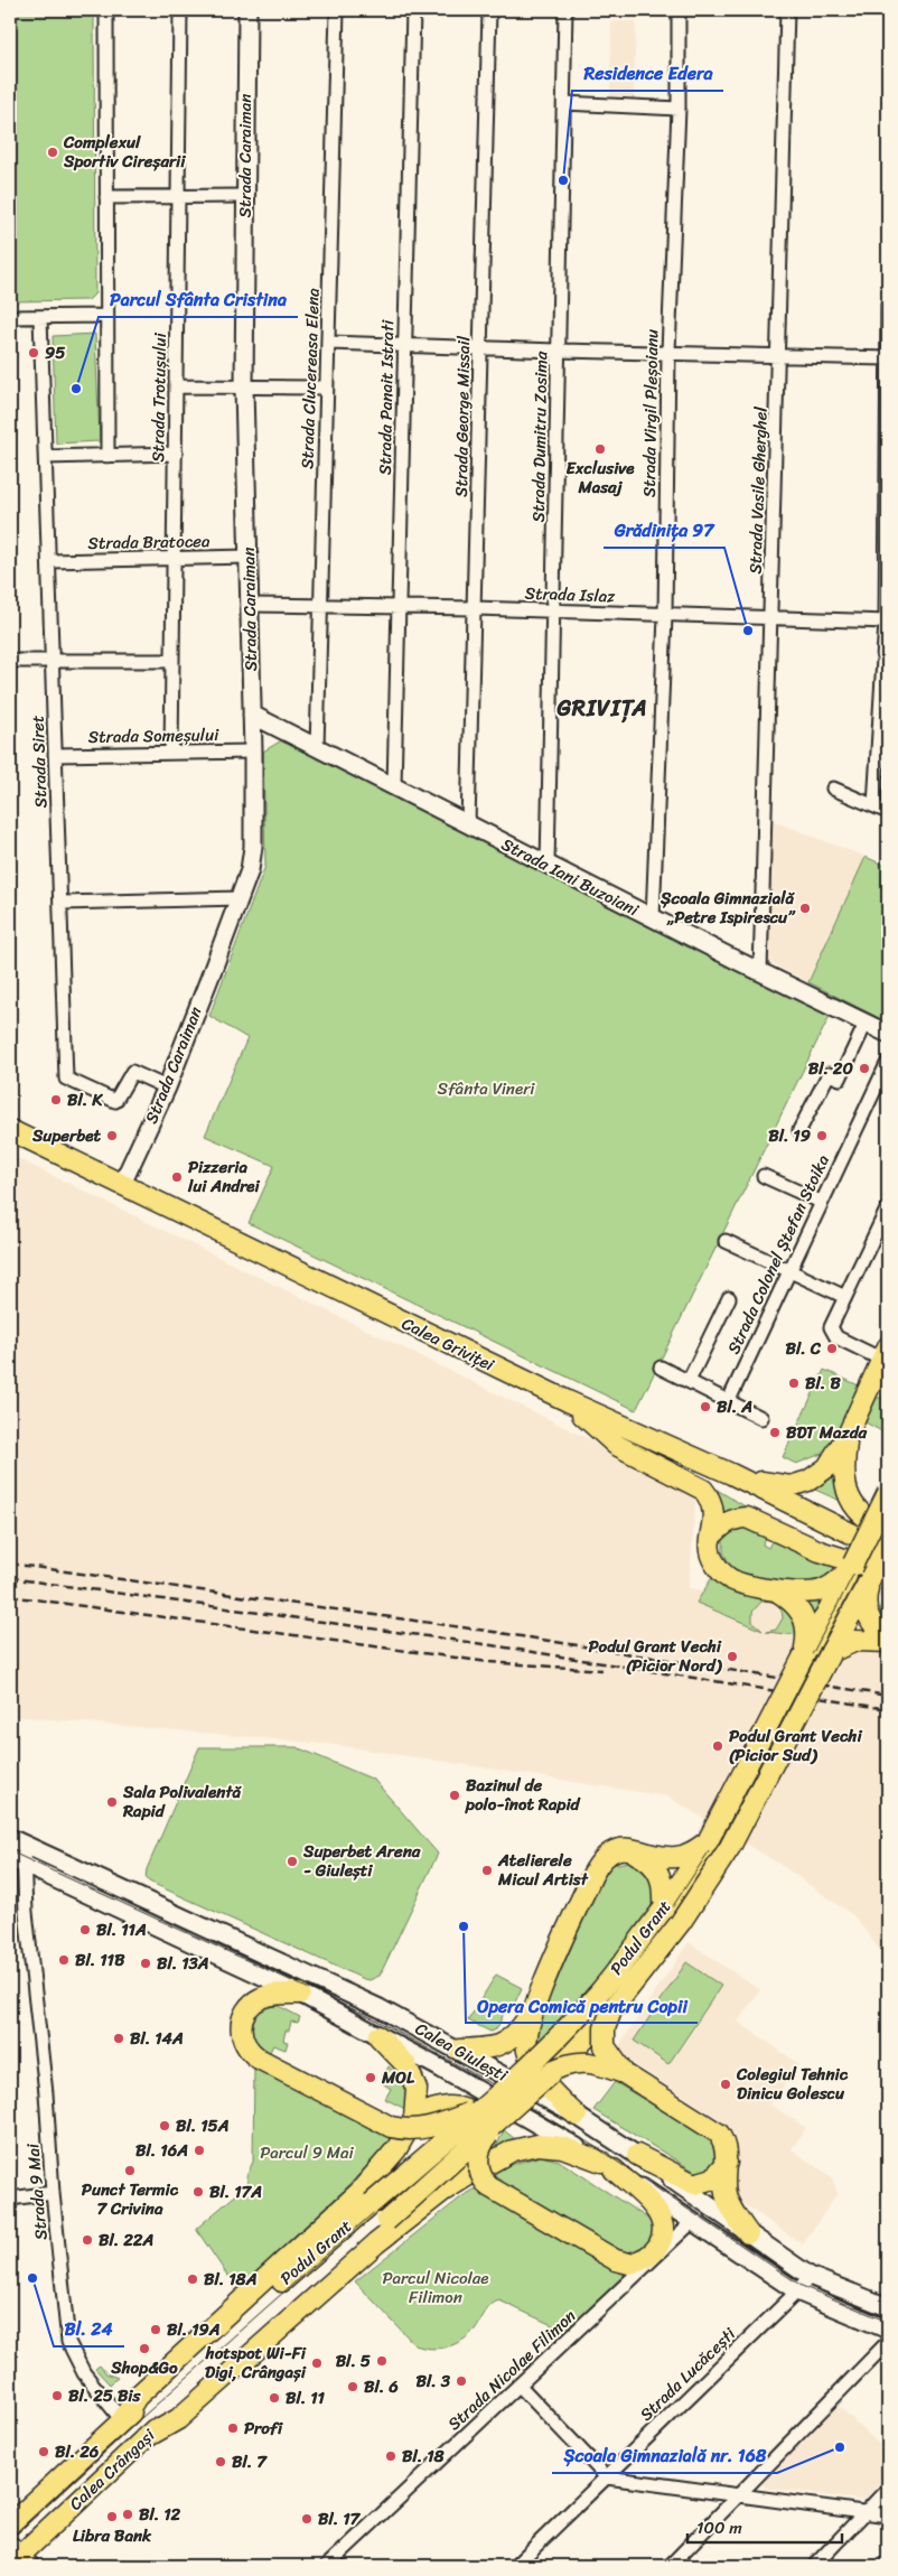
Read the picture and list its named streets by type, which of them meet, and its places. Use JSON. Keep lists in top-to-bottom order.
{
  "streets": {
    "main road": [
      "Strada Caraiman",
      "Strada Iani Buzoiani",
      "Calea Griviței",
      "Podul Grant",
      "Calea Giulești",
      "Calea Crângași"
    ],
    "street": [
      "Strada Clucereasa Elena",
      "Strada Trotușului",
      "Strada Panait Istrati",
      "Strada Virgil Pleșoianu",
      "Strada George Missail",
      "Strada Dumitru Zosima",
      "Strada Vasile Gherghel",
      "Strada Bratocea",
      "Strada Islaz",
      "Strada Someșului",
      "Strada Siret",
      "Strada Colonel Ștefan Stoika",
      "Strada 9 Mai",
      "Strada Nicolae Filimon",
      "Strada Lucăcești"
    ]
  },
  "crossings": [
    ["Strada Caraiman", "Strada Bratocea"],
    ["Strada Caraiman", "Strada Islaz"],
    ["Strada Caraiman", "Strada Someșului"],
    ["Strada Caraiman", "Strada Siret"],
    ["Strada Caraiman", "Strada Iani Buzoiani"],
    ["Strada Caraiman", "Calea Griviței"],
    ["Strada Clucereasa Elena", "Strada Islaz"],
    ["Strada Clucereasa Elena", "Strada Iani Buzoiani"],
    ["Strada Trotușului", "Strada Bratocea"],
    ["Strada Trotușului", "Strada Someșului"],
    ["Strada Panait Istrati", "Strada Islaz"],
    ["Strada Panait Istrati", "Strada Iani Buzoiani"],
    ["Strada Virgil Pleșoianu", "Strada Islaz"],
    ["Strada Virgil Pleșoianu", "Strada Iani Buzoiani"],
    ["Strada George Missail", "Strada Islaz"],
    ["Strada George Missail", "Strada Iani Buzoiani"],
    ["Strada Dumitru Zosima", "Strada Islaz"],
    ["Strada Dumitru Zosima", "Strada Iani Buzoiani"],
    ["Strada Vasile Gherghel", "Strada Islaz"],
    ["Strada Vasile Gherghel", "Strada Iani Buzoiani"],
    ["Strada Bratocea", "Strada Siret"],
    ["Strada Someșului", "Strada Siret"],
    ["Podul Grant", "Calea Crângași"],
    ["Calea Giulești", "Strada 9 Mai"],
    ["Calea Giulești", "Strada Nicolae Filimon"],
    ["Calea Giulești", "Strada Lucăcești"],
    ["Strada 9 Mai", "Calea Crângași"]
  ],
  "districts": ["GRIVIȚA"],
  "parks": ["Sfânta Vineri", "Parcul 9 Mai", "Parcul Nicolae Filimon"],
  "places": [
    "Complexul Sportiv Cireșarii",
    "Residence Edera",
    "95",
    "Parcul Sfânta Cristina",
    "Exclusive Masaj",
    "Grădinița 97",
    "Școala Gimnazială „Petre Ispirescu”",
    "Bl. 20",
    "Bl. K",
    "Superbet",
    "Bl. 19",
    "Pizzeria lui Andrei",
    "Bl. C",
    "Bl. B",
    "Bl. A",
    "BDT Mazda",
    "Podul Grant Vechi (Picior Nord)",
    "Podul Grant Vechi (Picior Sud)",
    "Bazinul de polo-înot Rapid",
    "Sala Polivalentă Rapid",
    "Superbet Arena - Giulești",
    "Atelierele Micul Artist",
    "Opera Comică pentru Copii",
    "Bl. 11A",
    "Bl. 11B",
    "Bl. 13A",
    "Bl. 14A",
    "MOL",
    "Colegiul Tehnic Dinicu Golescu",
    "Bl. 15A",
    "Bl. 16A",
    "Punct Termic 7 Crivina",
    "Bl. 17A",
    "Bl. 22A",
    "Bl. 24",
    "Bl. 18A",
    "Bl. 19A",
    "Shop&Go",
    "Bl. 5",
    "hotspot Wi-Fi Digi, Crângași",
    "Bl. 3",
    "Bl. 6",
    "Bl. 25 Bis",
    "Bl. 11",
    "Profi",
    "Școala Gimnazială nr. 168",
    "Bl. 26",
    "Bl. 18",
    "Bl. 7",
    "Bl. 12",
    "Libra Bank",
    "Bl. 17"
  ],
  "scale_bar": "100 m"
}
